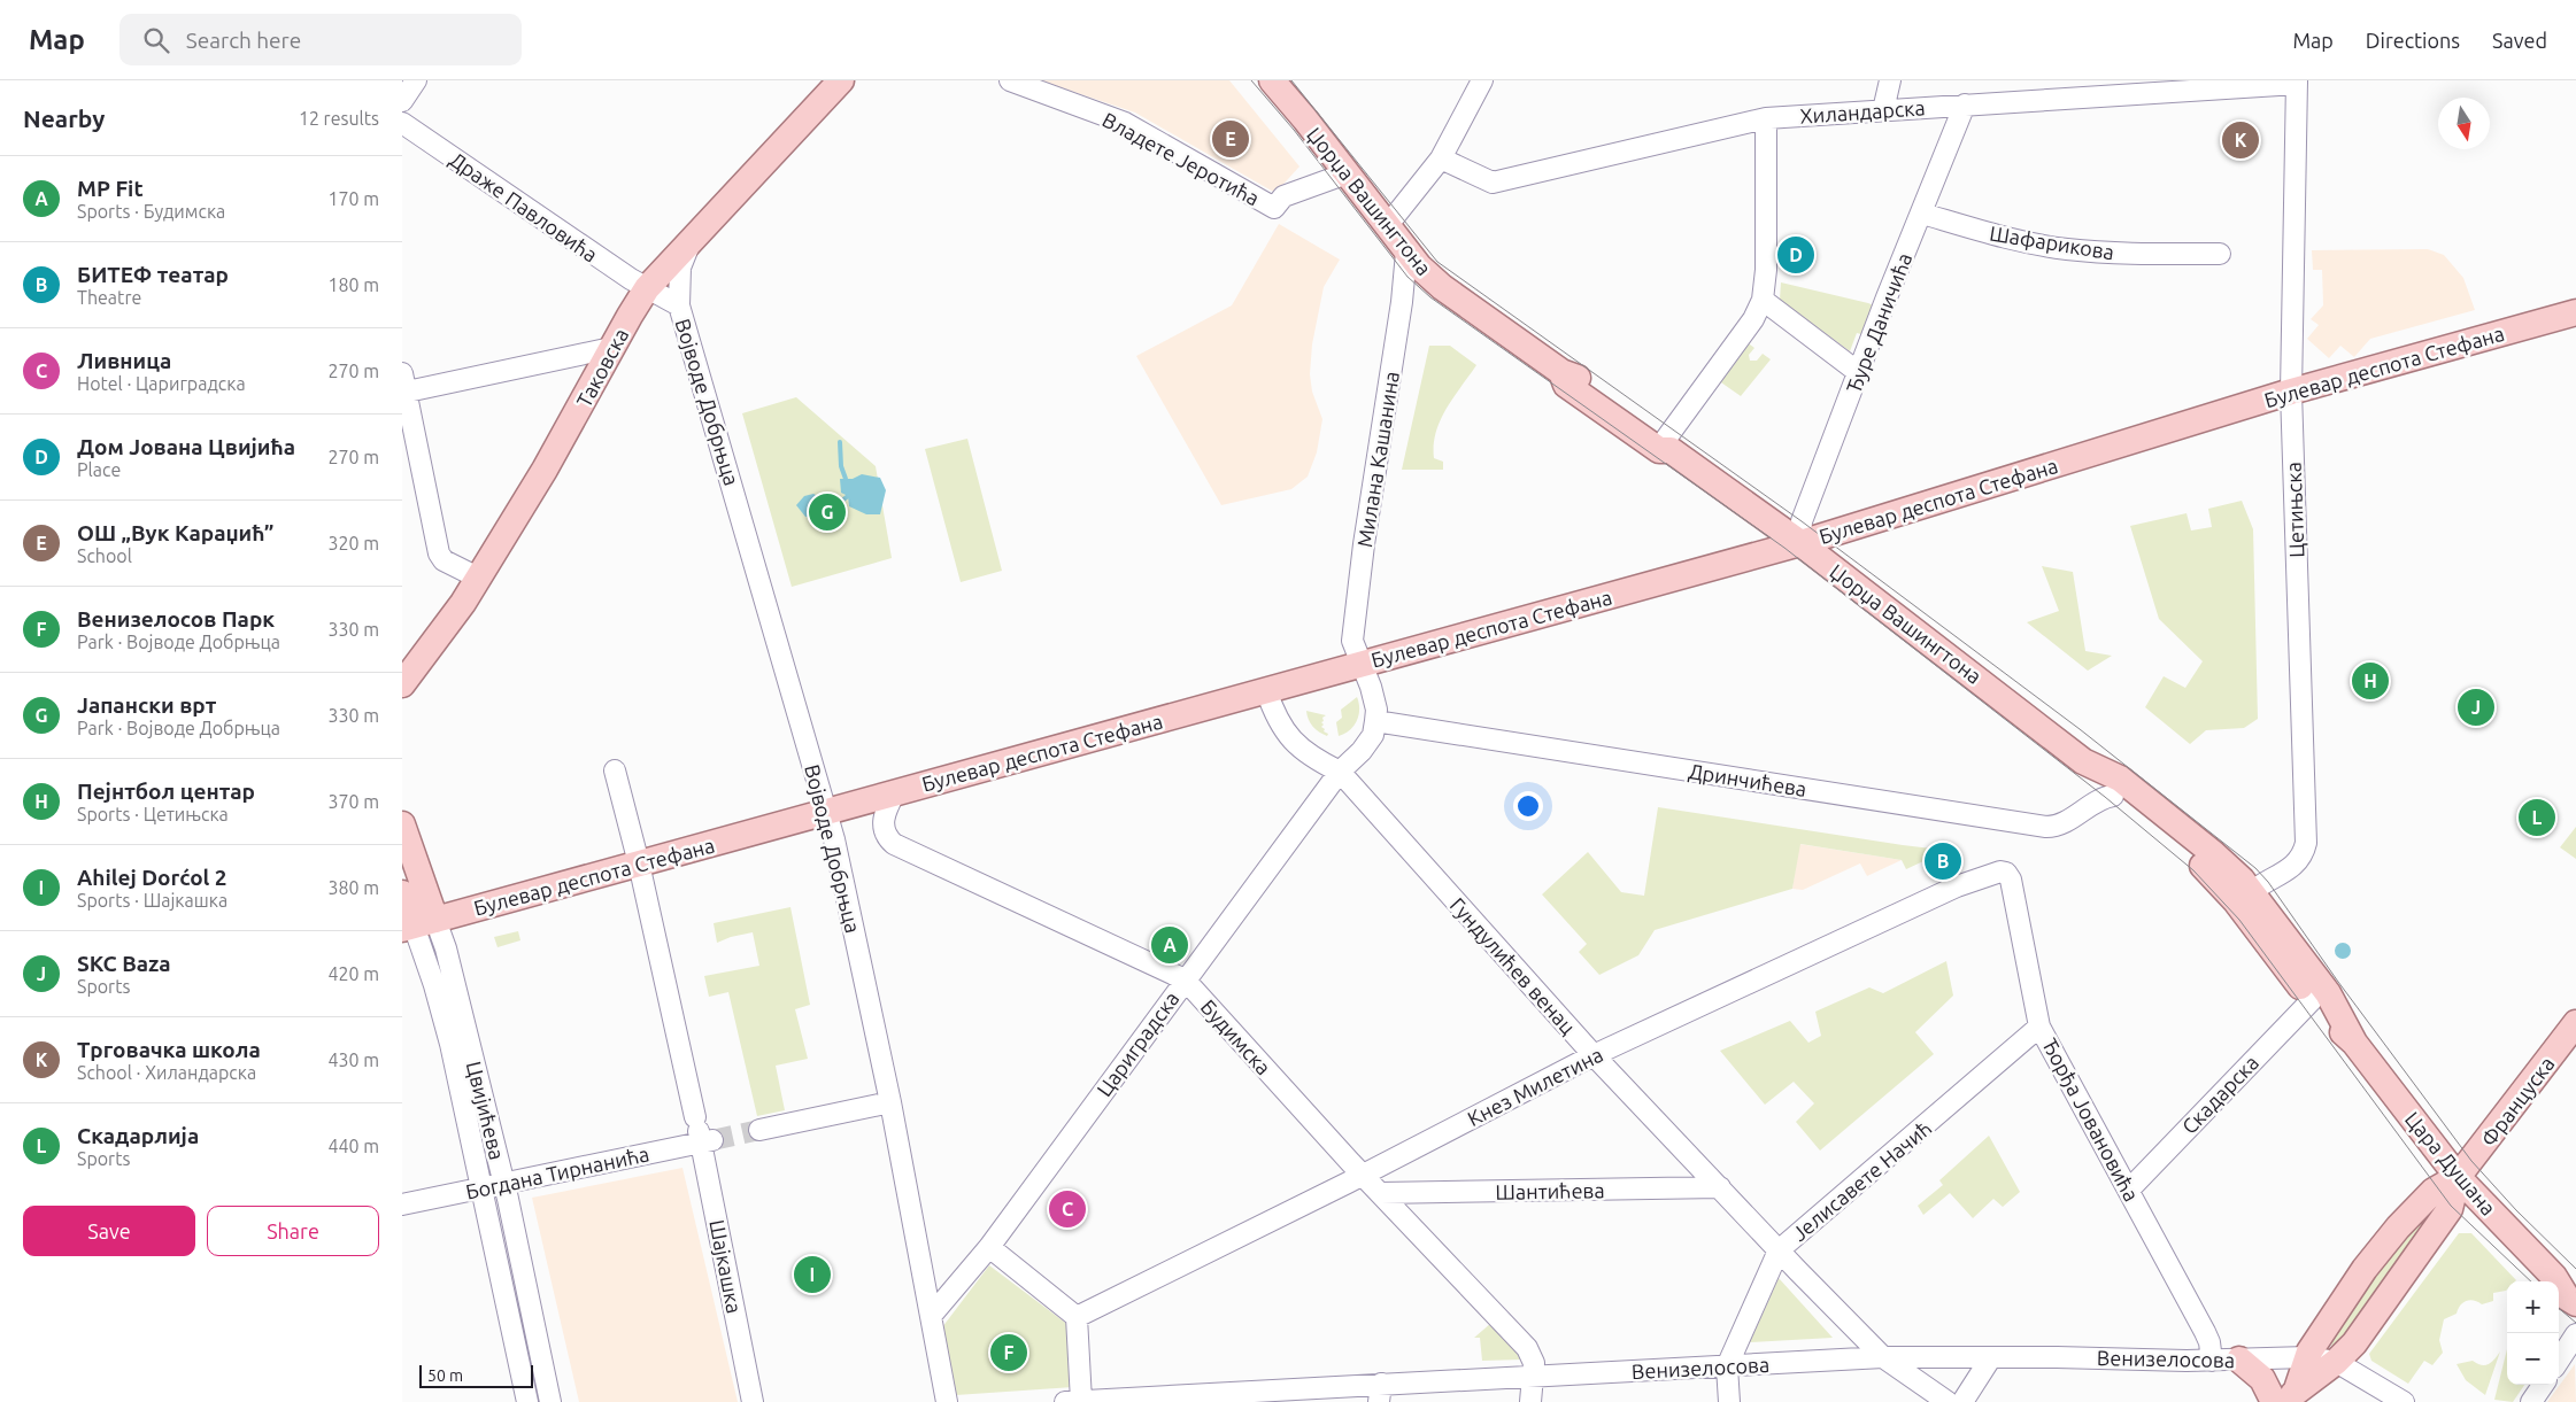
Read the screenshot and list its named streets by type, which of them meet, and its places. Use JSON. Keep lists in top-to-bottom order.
{
  "streets": {
    "main road": [
      "Џорџа Вашингтона",
      "Булевар деспота Стефана",
      "Таковска",
      "Француска",
      "Цвијићева",
      "Цара Душана"
    ],
    "street": [
      "Хиландарска",
      "Владете Јеротића",
      "Драже Павловића",
      "Шафарикова",
      "Ђуре Даничића",
      "Војводе Добрњца",
      "Милана Кашанина",
      "Цетињска",
      "Дринчићева",
      "Гундулићев венац",
      "Будимска",
      "Цариградска",
      "Кнез Милетина",
      "Скадарска",
      "Ђорђа Јовановића",
      "Богдана Тирнанића",
      "Јелисавете Начић",
      "Шантићева",
      "Шајкашка",
      "Венизелосова"
    ]
  },
  "crossings": [
    ["Хиландарска", "Ђуре Даничића"],
    ["Хиландарска", "Цетињска"],
    ["Владете Јеротића", "Џорџа Вашингтона"],
    ["Џорџа Вашингтона", "Ђуре Даничића"],
    ["Џорџа Вашингтона", "Булевар деспота Стефана"],
    ["Џорџа Вашингтона", "Милана Кашанина"],
    ["Џорџа Вашингтона", "Цетињска"],
    ["Џорџа Вашингтона", "Дринчићева"],
    ["Џорџа Вашингтона", "Скадарска"],
    ["Џорџа Вашингтона", "Цара Душана"],
    ["Драже Павловића", "Таковска"],
    ["Драже Павловића", "Војводе Добрњца"],
    ["Шафарикова", "Ђуре Даничића"],
    ["Ђуре Даничића", "Булевар деспота Стефана"],
    ["Булевар деспота Стефана", "Војводе Добрњца"],
    ["Булевар деспота Стефана", "Милана Кашанина"],
    ["Булевар деспота Стефана", "Цетињска"],
    ["Булевар деспота Стефана", "Гундулићев венац"],
    ["Булевар деспота Стефана", "Будимска"],
    ["Булевар деспота Стефана", "Цвијићева"],
    ["Булевар деспота Стефана", "Шајкашка"],
    ["Таковска", "Војводе Добрњца"],
    ["Војводе Добрњца", "Цариградска"],
    ["Милана Кашанина", "Дринчићева"],
    ["Милана Кашанина", "Цариградска"],
    ["Дринчићева", "Цариградска"],
    ["Гундулићев венац", "Цариградска"],
    ["Гундулићев венац", "Кнез Милетина"],
    ["Гундулићев венац", "Јелисавете Начић"],
    ["Гундулићев венац", "Шантићева"],
    ["Гундулићев венац", "Венизелосова"],
    ["Будимска", "Цариградска"],
    ["Будимска", "Кнез Милетина"],
    ["Будимска", "Шантићева"],
    ["Будимска", "Венизелосова"],
    ["Кнез Милетина", "Ђорђа Јовановића"],
    ["Скадарска", "Ђорђа Јовановића"],
    ["Скадарска", "Цара Душана"],
    ["Француска", "Цара Душана"],
    ["Цвијићева", "Богдана Тирнанића"],
    ["Ђорђа Јовановића", "Јелисавете Начић"],
    ["Ђорђа Јовановића", "Венизелосова"],
    ["Богдана Тирнанића", "Шајкашка"],
    ["Јелисавете Начић", "Венизелосова"]
  ],
  "scale_bar": "50 m",
  "north": "bottom",
  "page": {
    "header": "Map",
    "search": "Search here",
    "nav": ["Map", "Directions", "Saved"],
    "heading": ["Nearby", "12 results"],
    "pins": [
      "E",
      "K",
      "D",
      "G",
      "H",
      "J",
      "L",
      "B",
      "A",
      "C",
      "I",
      "F"
    ],
    "list": [
      {
        "mark": "A",
        "name": "MP Fit",
        "note": "Sports · Будимска",
        "value": "170 m"
      },
      {
        "mark": "B",
        "name": "БИТЕФ театар",
        "note": "Theatre",
        "value": "180 m"
      },
      {
        "mark": "C",
        "name": "Ливница",
        "note": "Hotel · Цариградска",
        "value": "270 m"
      },
      {
        "mark": "D",
        "name": "Дом Јована Цвијића",
        "note": "Place",
        "value": "270 m"
      },
      {
        "mark": "E",
        "name": "ОШ „Вук Караџић”",
        "note": "School",
        "value": "320 m"
      },
      {
        "mark": "F",
        "name": "Венизелосов Парк",
        "note": "Park · Војводе Добрњца",
        "value": "330 m"
      },
      {
        "mark": "G",
        "name": "Јапански врт",
        "note": "Park · Војводе Добрњца",
        "value": "330 m"
      },
      {
        "mark": "H",
        "name": "Пејнтбол центар",
        "note": "Sports · Цетињска",
        "value": "370 m"
      },
      {
        "mark": "I",
        "name": "Ahilej Dorćol 2",
        "note": "Sports · Шајкашка",
        "value": "380 m"
      },
      {
        "mark": "J",
        "name": "SKC Baza",
        "note": "Sports",
        "value": "420 m"
      },
      {
        "mark": "K",
        "name": "Трговачка школа",
        "note": "School · Хиландарска",
        "value": "430 m"
      },
      {
        "mark": "L",
        "name": "Скадарлија",
        "note": "Sports",
        "value": "440 m"
      }
    ],
    "buttons": ["Save", "Share"],
    "map_buttons": ["+", "−"],
    "scale": "50 m"
  }
}
